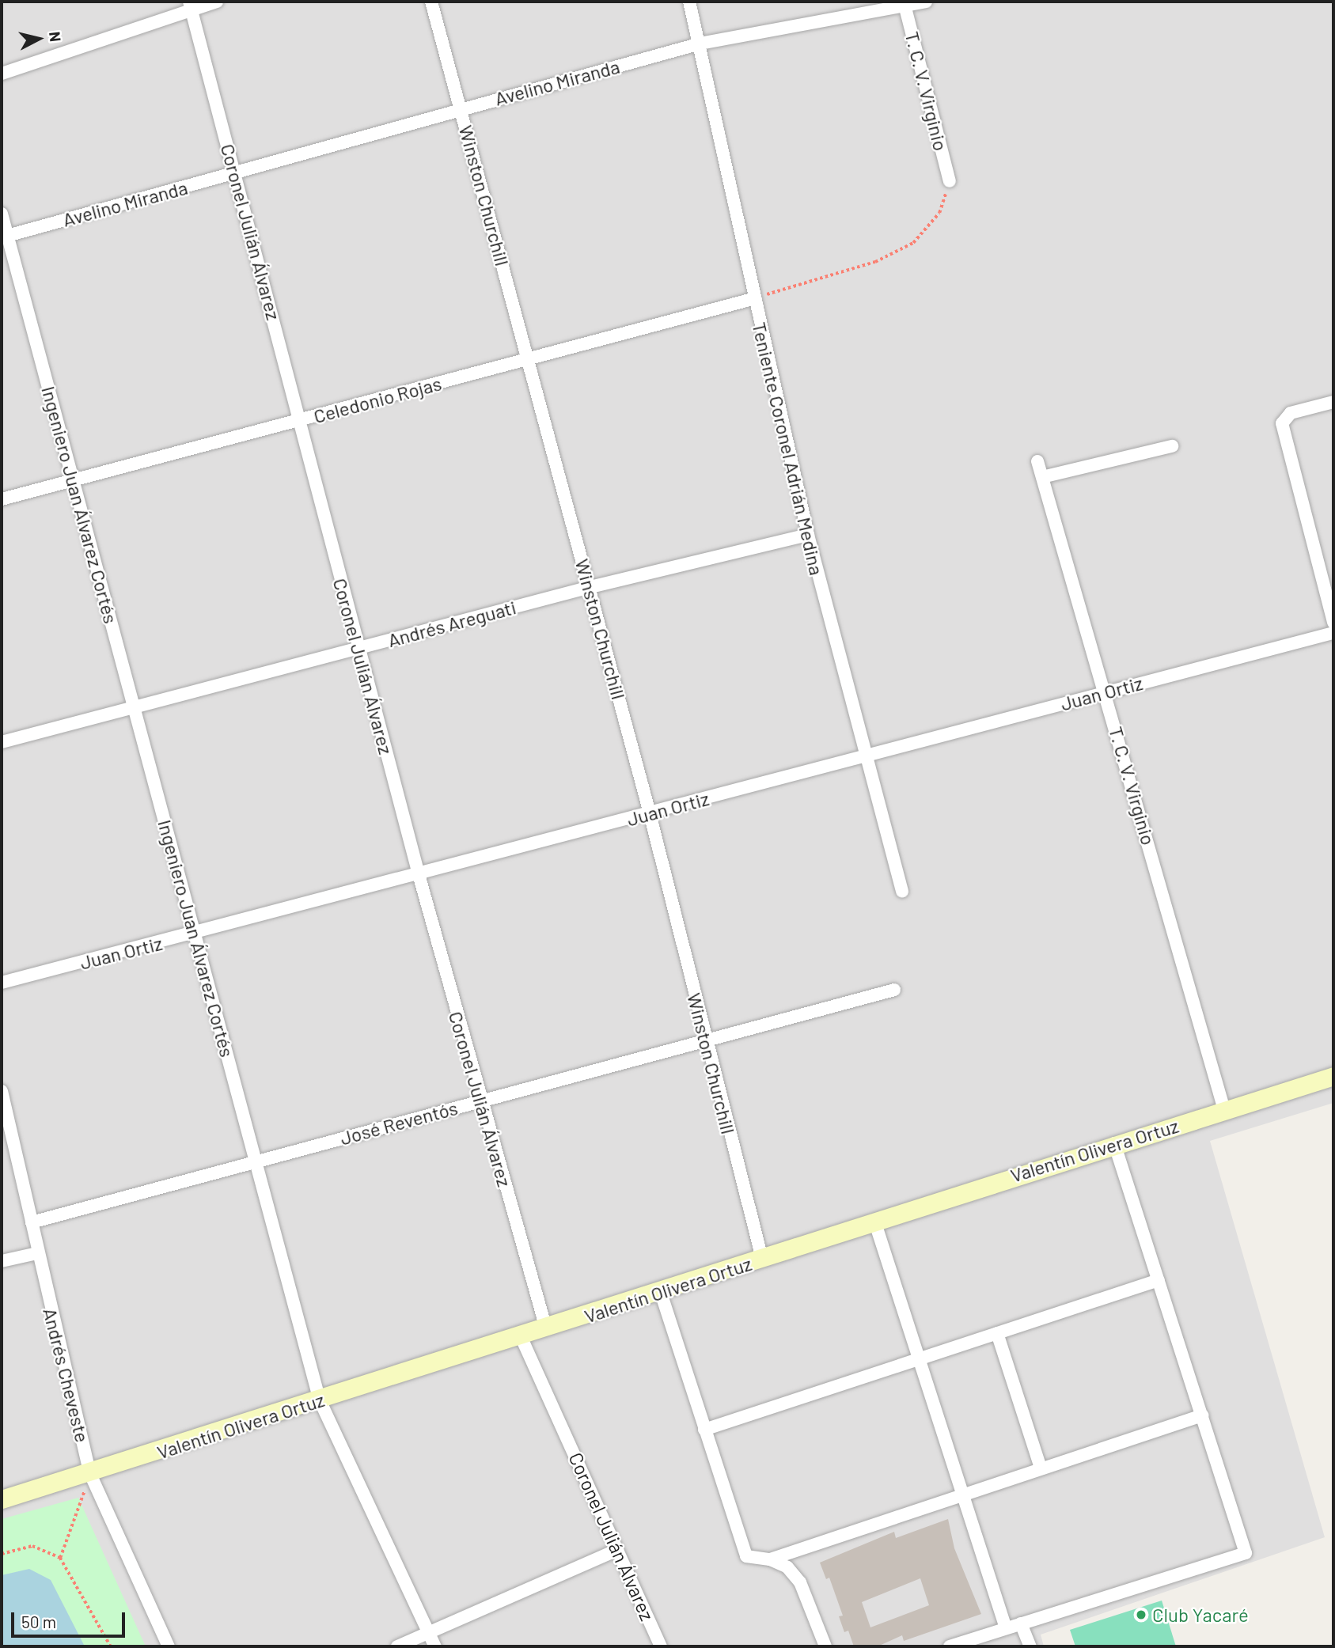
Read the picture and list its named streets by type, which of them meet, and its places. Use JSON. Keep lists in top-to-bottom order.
{
  "streets": {
    "street": [
      "Avelino Miranda",
      "T. C. V. Virginio",
      "Winston Churchill",
      "Coronel Julián Álvarez",
      "Celedonio Rojas",
      "Teniente Coronel Adrián Medina",
      "Ingeniero Juan Álvarez Cortés",
      "Andrés Areguati",
      "Juan Ortiz",
      "José Reventós",
      "Valentín Olivera Ortuz",
      "Andrés Cheveste"
    ]
  },
  "crossings": [
    ["Avelino Miranda", "T. C. V. Virginio"],
    ["Avelino Miranda", "Winston Churchill"],
    ["Avelino Miranda", "Coronel Julián Álvarez"],
    ["Avelino Miranda", "Teniente Coronel Adrián Medina"],
    ["Avelino Miranda", "Ingeniero Juan Álvarez Cortés"],
    ["T. C. V. Virginio", "Juan Ortiz"],
    ["T. C. V. Virginio", "Valentín Olivera Ortuz"],
    ["Winston Churchill", "Celedonio Rojas"],
    ["Winston Churchill", "Andrés Areguati"],
    ["Winston Churchill", "Juan Ortiz"],
    ["Winston Churchill", "José Reventós"],
    ["Winston Churchill", "Valentín Olivera Ortuz"],
    ["Coronel Julián Álvarez", "Celedonio Rojas"],
    ["Coronel Julián Álvarez", "Andrés Areguati"],
    ["Coronel Julián Álvarez", "Juan Ortiz"],
    ["Coronel Julián Álvarez", "José Reventós"],
    ["Coronel Julián Álvarez", "Valentín Olivera Ortuz"],
    ["Celedonio Rojas", "Teniente Coronel Adrián Medina"],
    ["Celedonio Rojas", "Ingeniero Juan Álvarez Cortés"],
    ["Teniente Coronel Adrián Medina", "Andrés Areguati"],
    ["Teniente Coronel Adrián Medina", "Juan Ortiz"],
    ["Ingeniero Juan Álvarez Cortés", "Andrés Areguati"],
    ["Ingeniero Juan Álvarez Cortés", "Juan Ortiz"],
    ["Ingeniero Juan Álvarez Cortés", "José Reventós"],
    ["Ingeniero Juan Álvarez Cortés", "Valentín Olivera Ortuz"],
    ["José Reventós", "Andrés Cheveste"],
    ["Valentín Olivera Ortuz", "Andrés Cheveste"]
  ],
  "places": ["Club Yacaré"],
  "scale_bar": "50 m",
  "north": "right"
}
